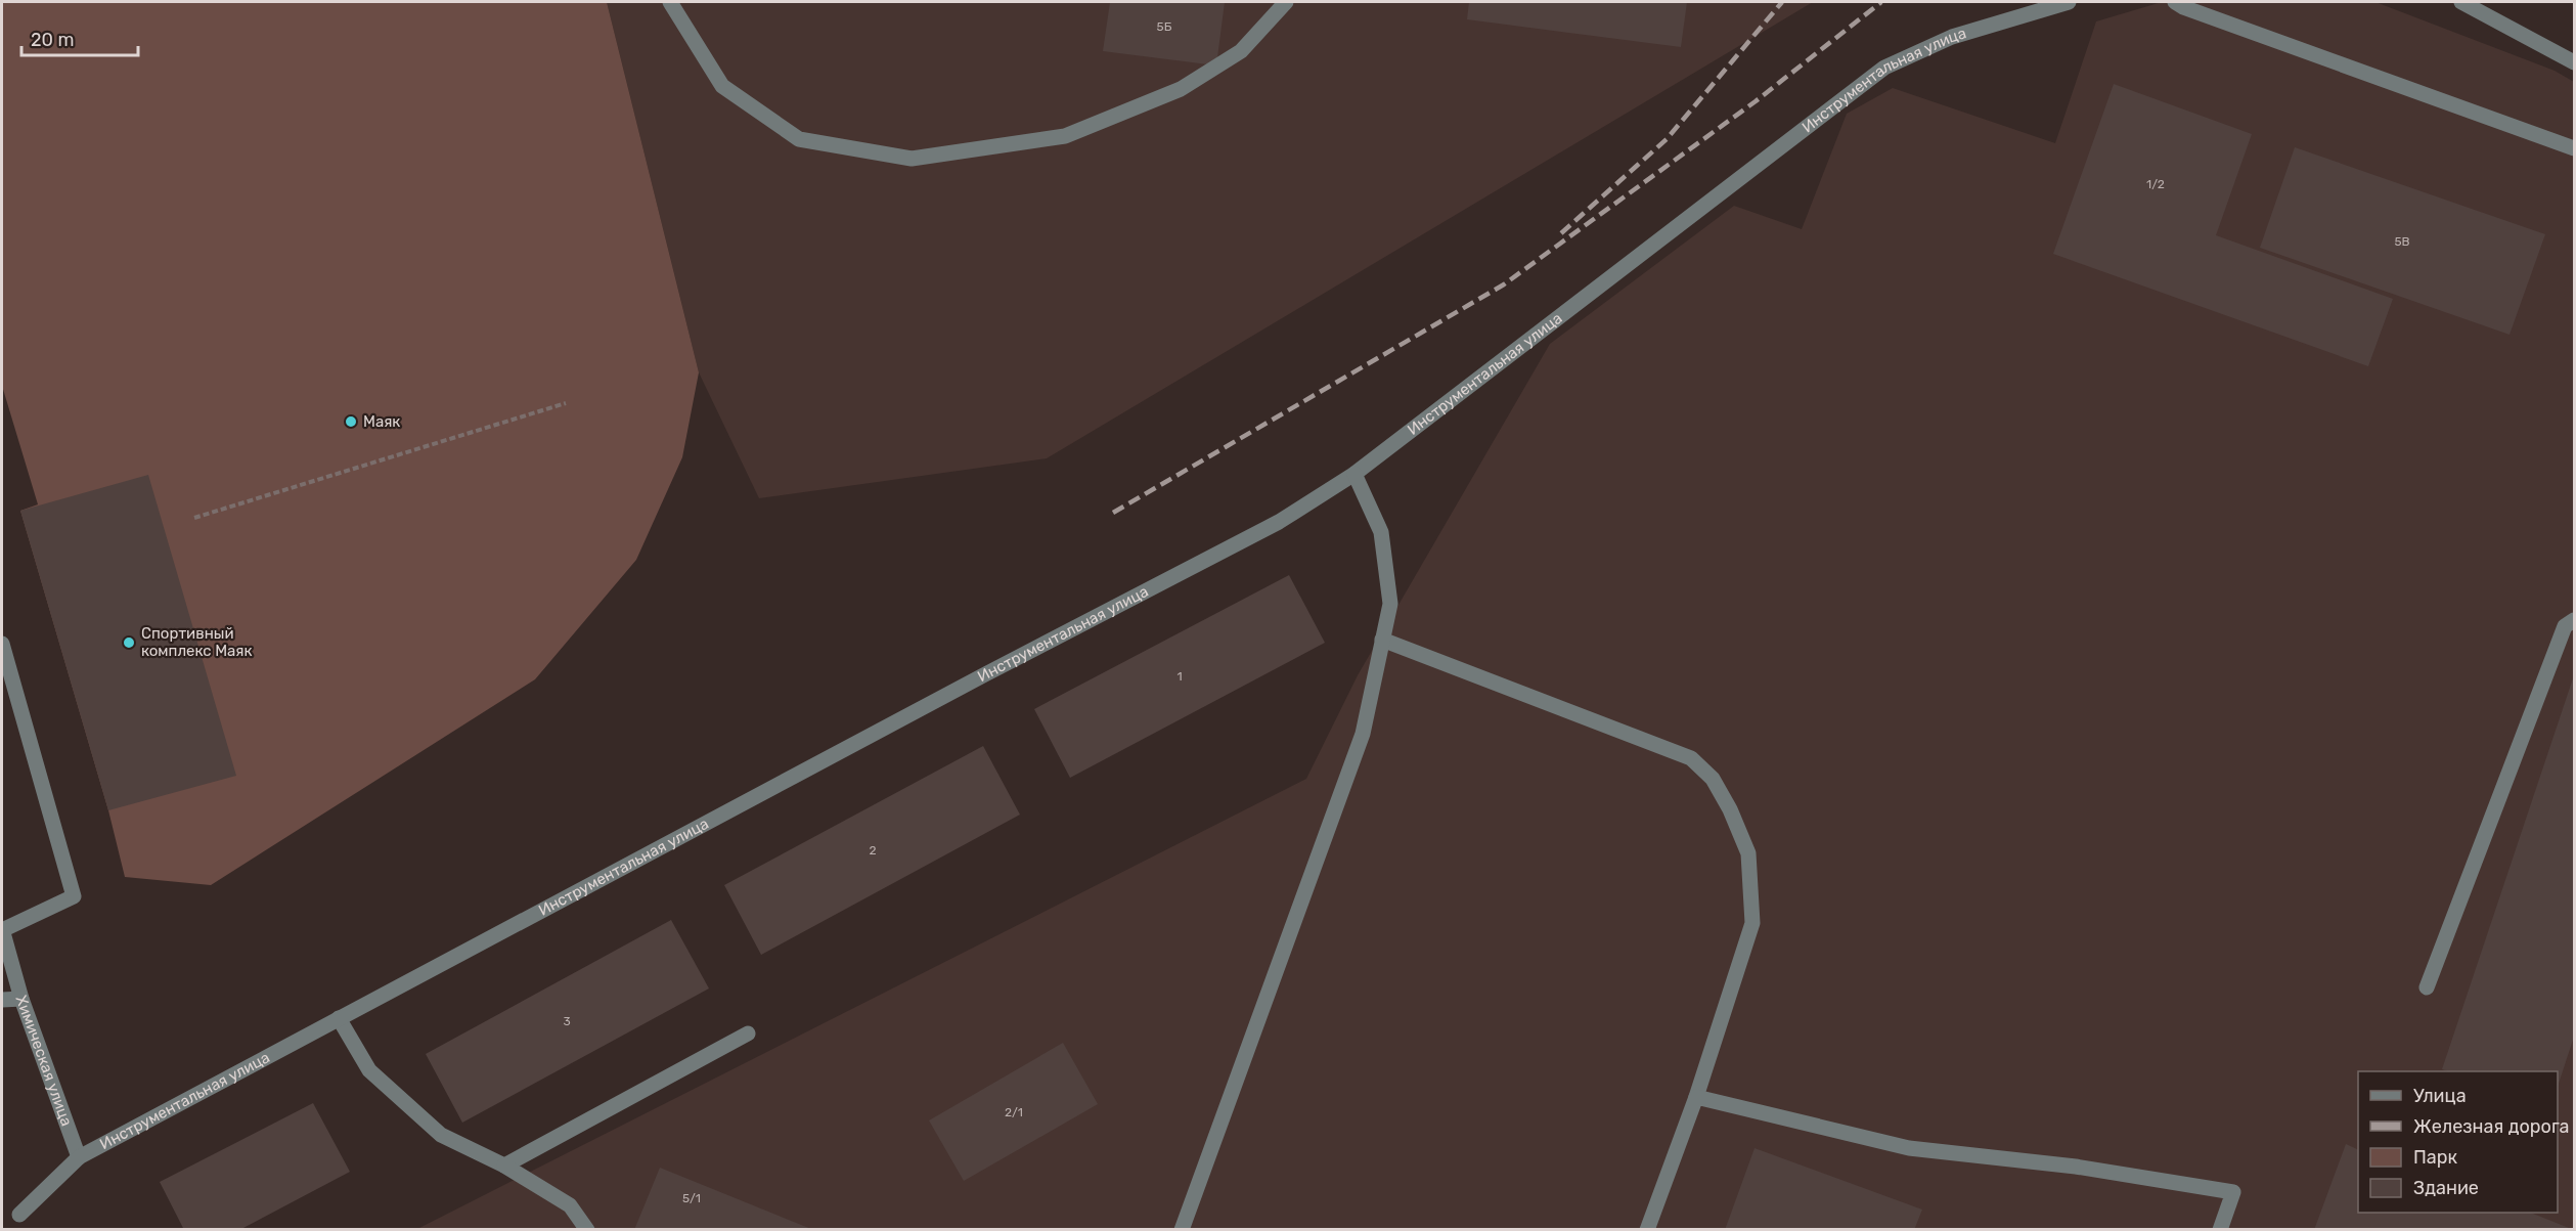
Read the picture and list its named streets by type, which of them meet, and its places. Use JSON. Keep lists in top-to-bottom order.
{
  "streets": {
    "street": ["Инструментальная улица", "Химическая улица"]
  },
  "crossings": [
    ["Инструментальная улица", "Химическая улица"]
  ],
  "places": ["Маяк", "Спортивный комплекс Маяк"],
  "house_numbers": [
    "5Б",
    "1/2",
    "5В",
    "1",
    "2",
    "3",
    "2/1",
    "5/1"
  ],
  "legend": [
    "Улица",
    "Железная дорога",
    "Парк",
    "Здание"
  ],
  "scale_bar": "20 m"
}
